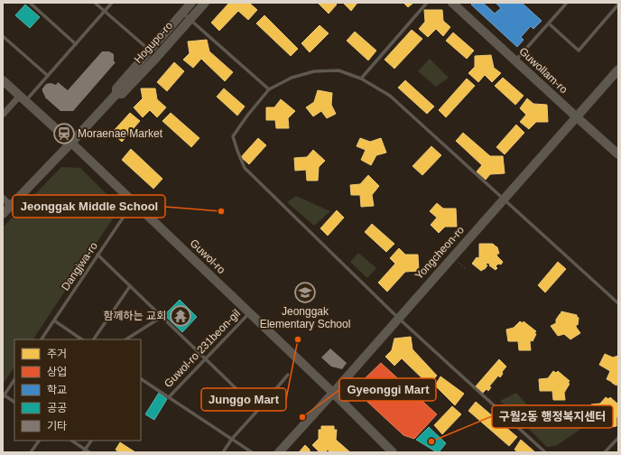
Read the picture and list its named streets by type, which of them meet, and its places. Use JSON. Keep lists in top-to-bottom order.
{
  "streets": {
    "main road": [
      "Hogupo-ro",
      "Guwollam-ro",
      "Yongcheon-ro",
      "Guwol-ro"
    ],
    "lane": ["Dangjwa-ro", "Guwol-ro 231beon-gil"]
  },
  "crossings": [
    ["Hogupo-ro", "Guwol-ro"],
    ["Guwollam-ro", "Yongcheon-ro"],
    ["Yongcheon-ro", "Guwol-ro"],
    ["Guwol-ro", "Dangjwa-ro"],
    ["Guwol-ro", "Guwol-ro 231beon-gil"]
  ],
  "places": {
    "station": ["Moraenae Market"],
    "other": [
      "Jeonggak Middle School",
      "Junggo Mart",
      "Gyeonggi Mart",
      "구월2동 행정복지센터"
    ],
    "school or university": ["Jeonggak Elementary School"],
    "temple": ["함께하는 교회"]
  },
  "legend": [
    "주거",
    "상업",
    "학교",
    "공공",
    "기타"
  ]
}
